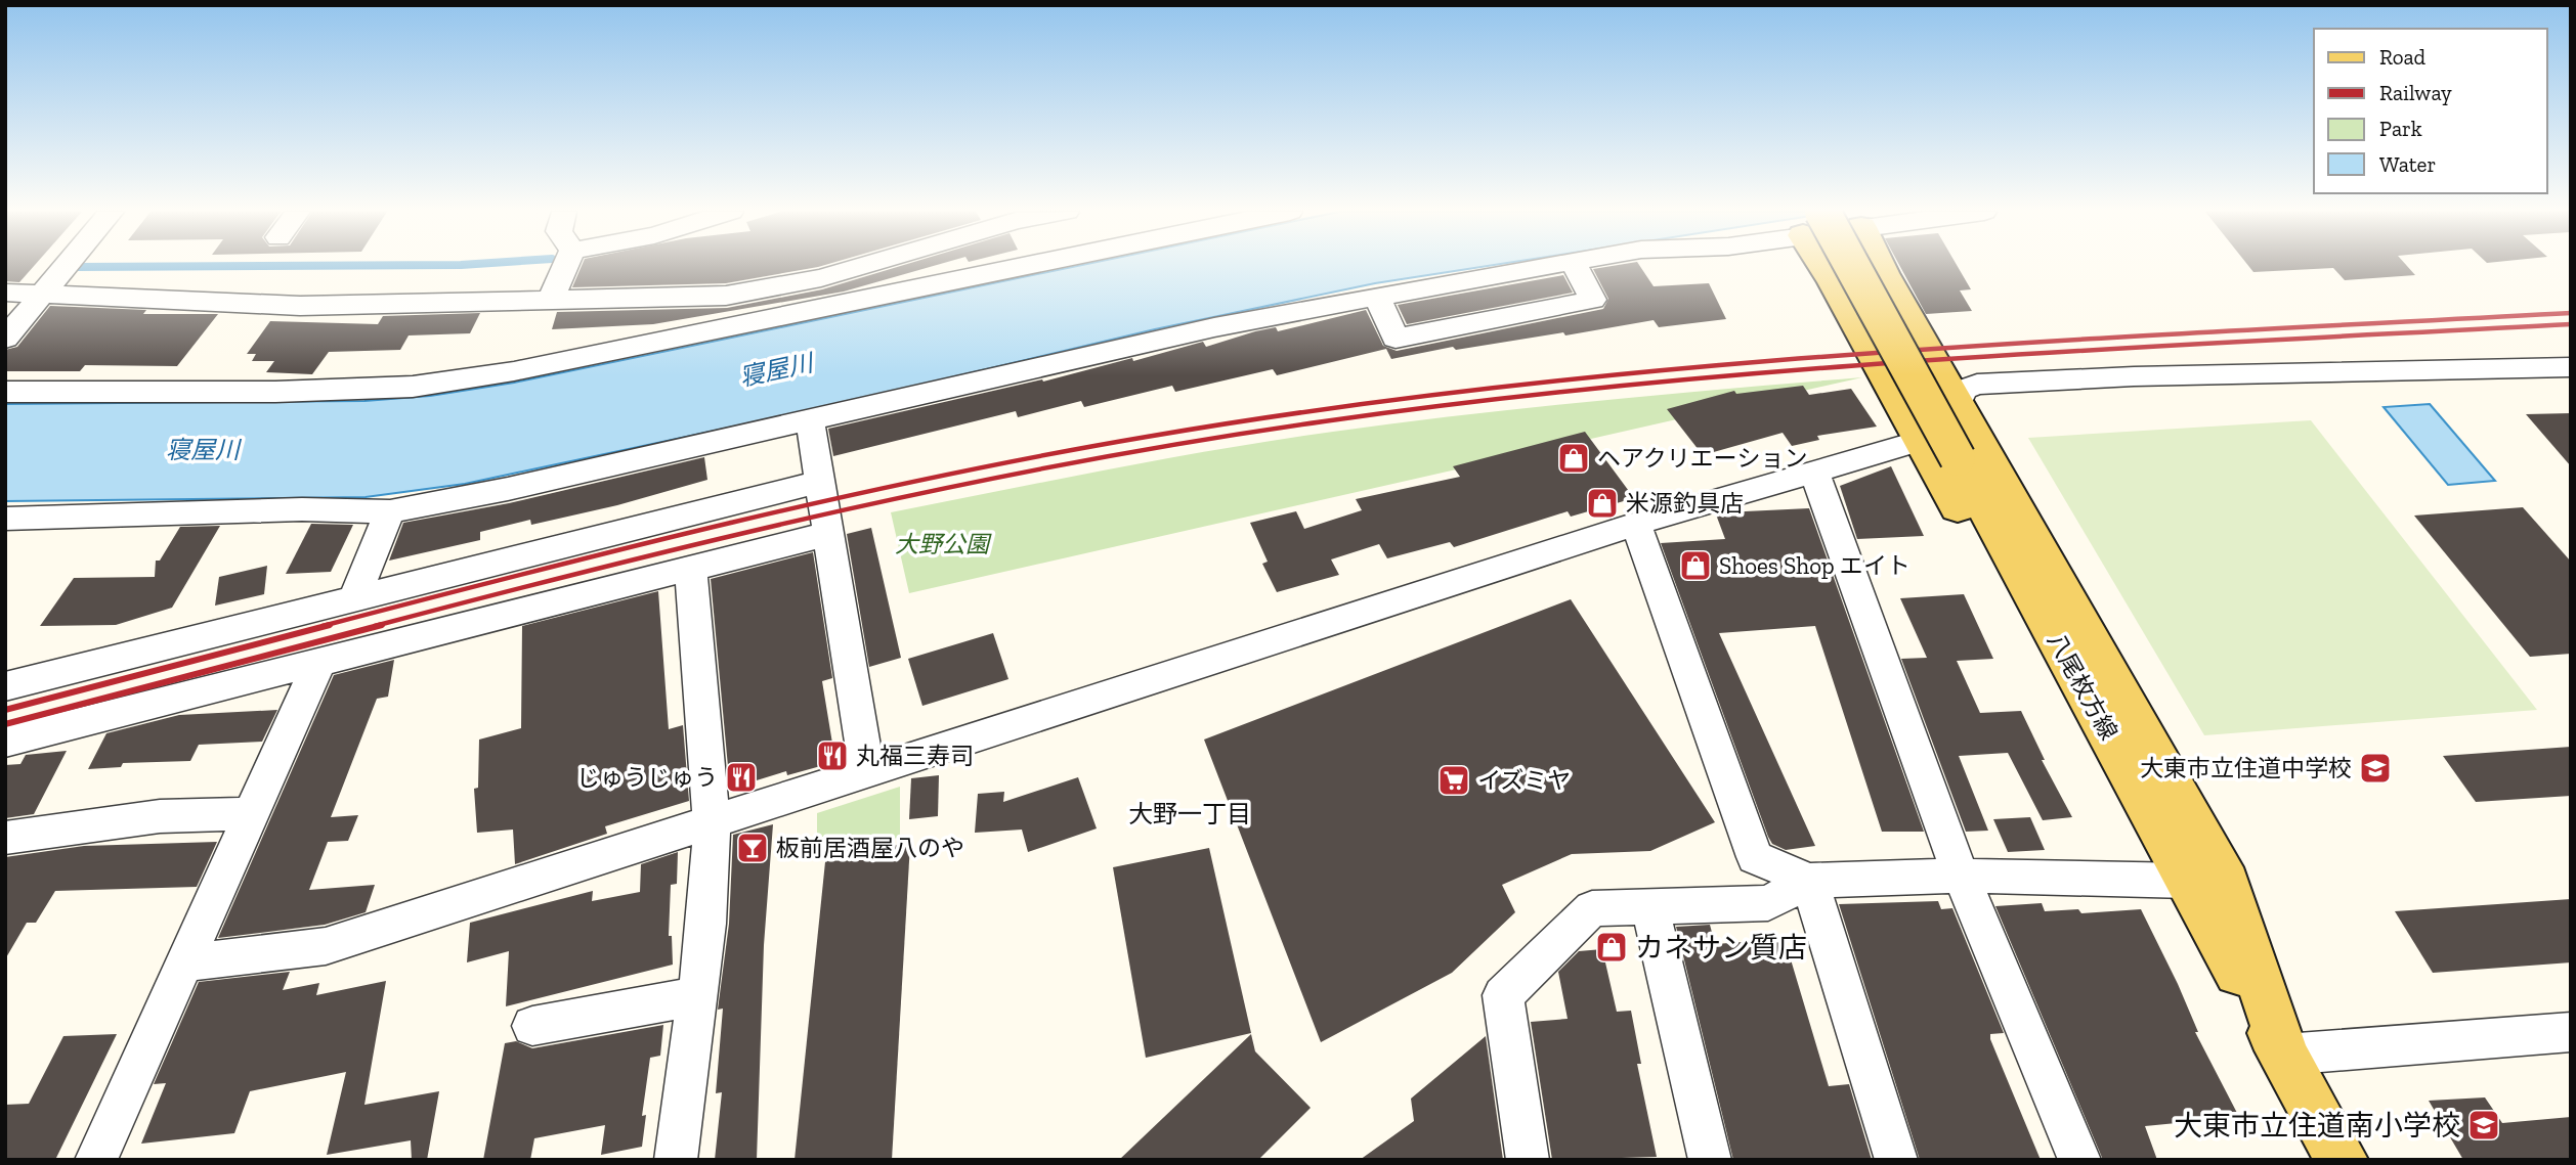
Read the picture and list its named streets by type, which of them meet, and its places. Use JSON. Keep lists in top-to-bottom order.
{
  "streets": {
    "main road": ["八尾枚方線"]
  },
  "districts": ["大野一丁目"],
  "water": ["寝屋川"],
  "parks": ["大野公園"],
  "places": {
    "shop": [
      "ヘアクリエーション",
      "米源釣具店",
      "Shoes Shop エイト",
      "カネサン質店"
    ],
    "restaurant": ["丸福三寿司", "じゅうじゅう"],
    "school or university": ["大東市立住道中学校", "大東市立住道南小学校"],
    "supermarket": ["イズミヤ"],
    "bar": ["板前居酒屋八のや"]
  },
  "legend": [
    "Road",
    "Railway",
    "Park",
    "Water"
  ]
}
